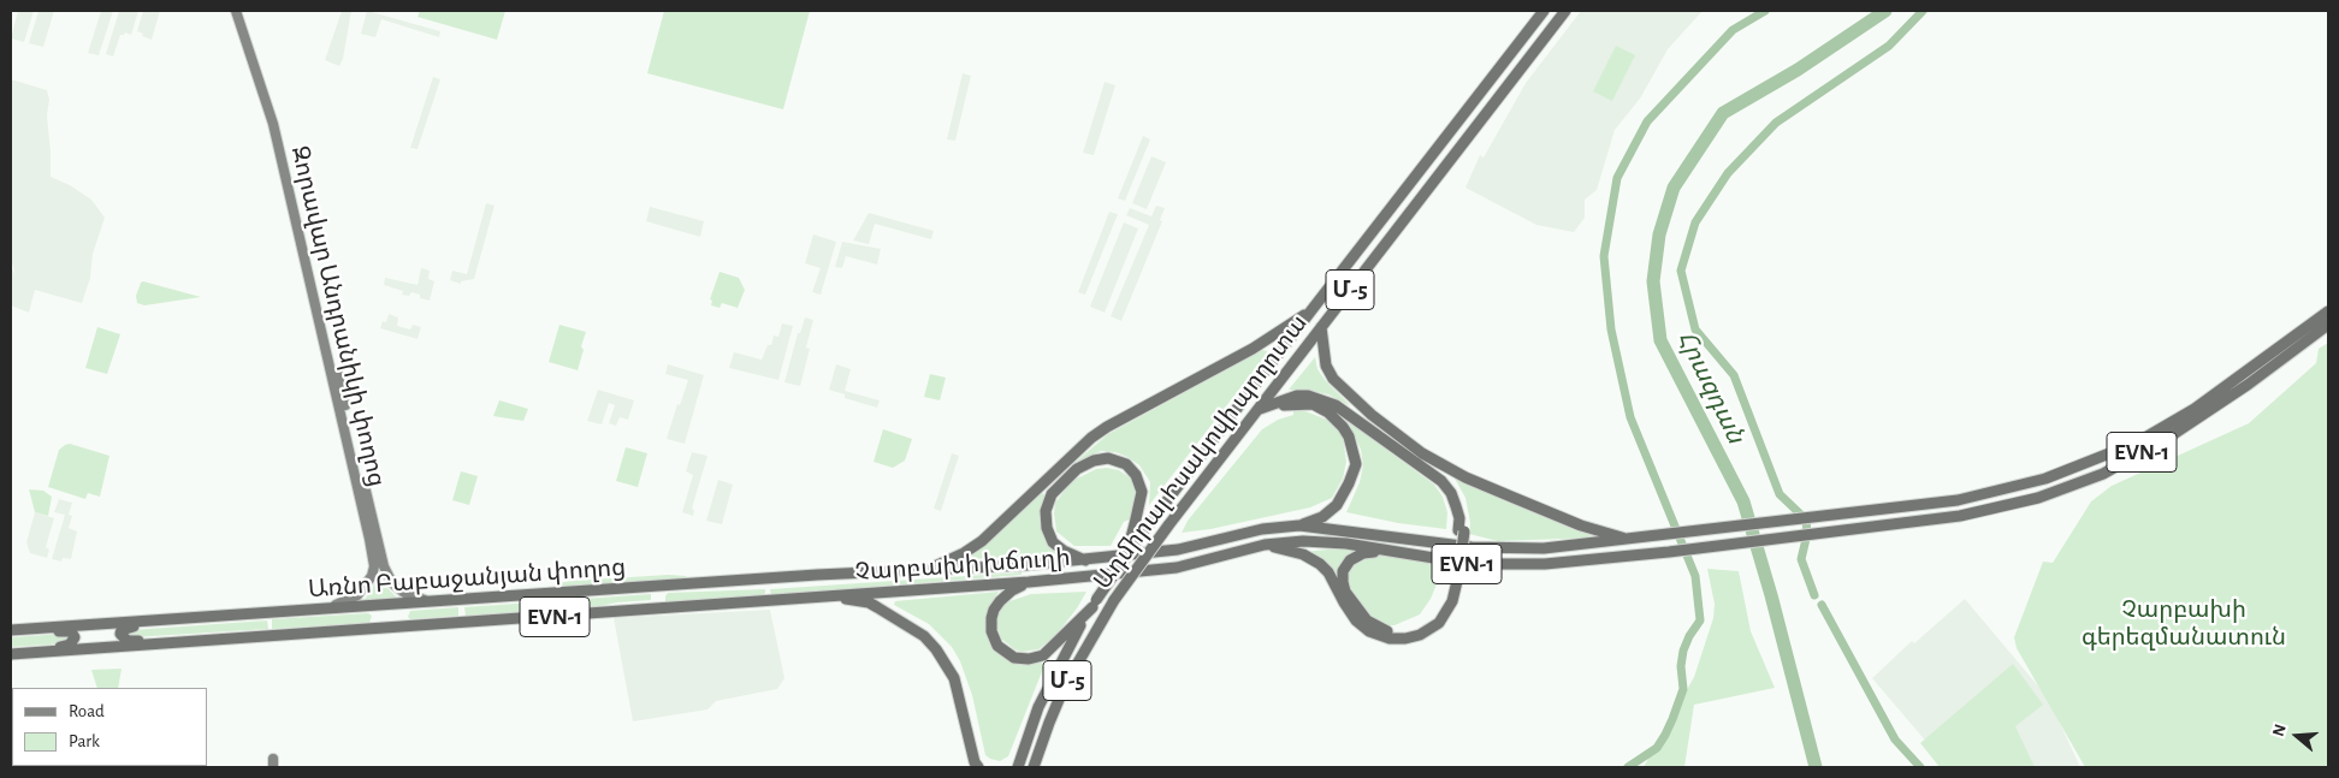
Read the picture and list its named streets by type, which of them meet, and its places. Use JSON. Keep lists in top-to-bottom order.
{
  "streets": {
    "highway": [
      "Մ-5",
      "Ադմիրալ Իսակովի պողոտա",
      "EVN-1",
      "Չարբախի խճուղի",
      "Առնո Բաբաջանյան փողոց"
    ],
    "main road": ["Զորավար Անդրանիկի փողոց"]
  },
  "crossings": [
    ["Զորավար Անդրանիկի փողոց", "Առնո Բաբաջանյան փողոց"],
    ["Չարբախի խճուղի", "Առնո Բաբաջանյան փողոց"]
  ],
  "water": ["Հրազդան"],
  "parks": ["Չարբախի գերեզմանատուն"],
  "legend": ["Road", "Park"],
  "north": "left"
}
